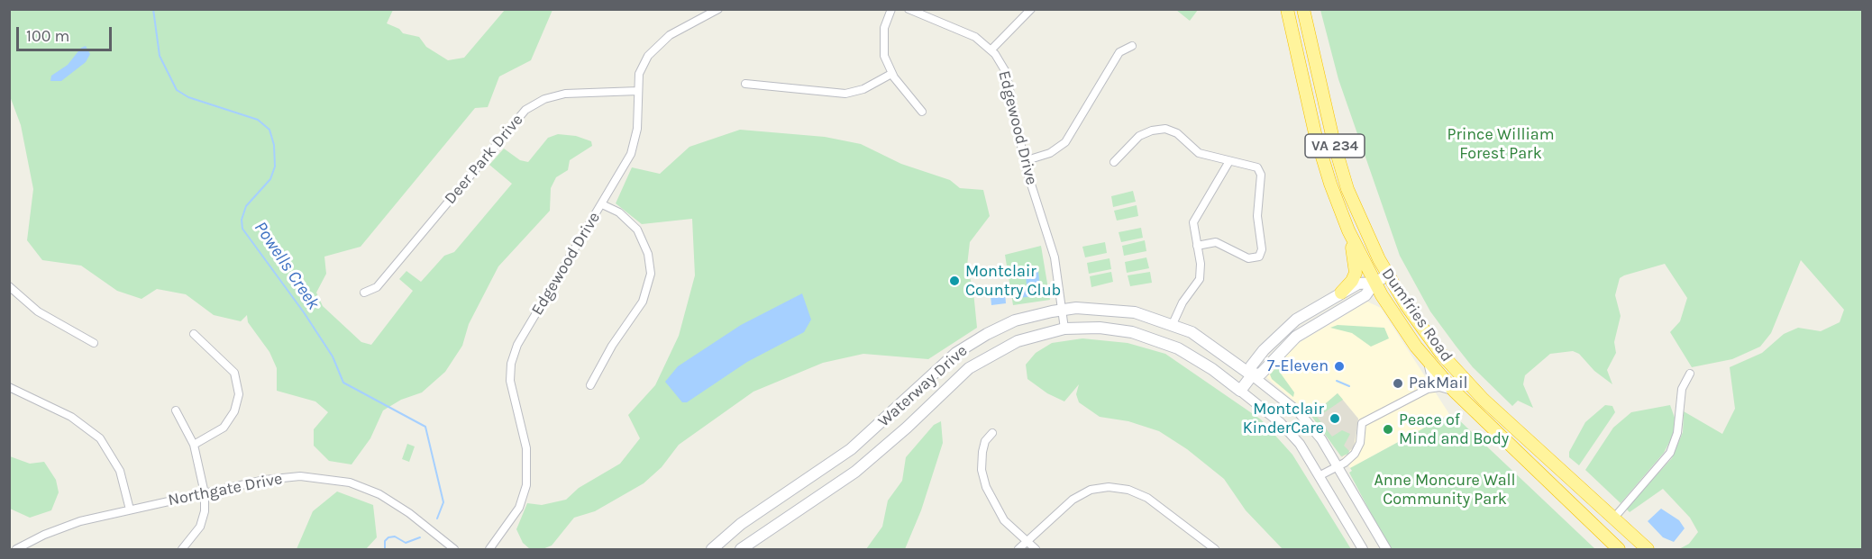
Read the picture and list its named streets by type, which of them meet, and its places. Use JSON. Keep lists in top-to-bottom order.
{
  "streets": {
    "highway": ["VA 234", "Dumfries Road"],
    "main road": ["Waterway Drive"],
    "street": ["Edgewood Drive", "Deer Park Drive", "Northgate Drive"]
  },
  "crossings": [
    ["Edgewood Drive", "Deer Park Drive"],
    ["Edgewood Drive", "Waterway Drive"]
  ],
  "water": ["Powells Creek"],
  "parks": ["Prince William Forest Park", "Anne Moncure Wall Community Park"],
  "places": [
    "Montclair Country Club",
    "7-Eleven",
    "PakMail",
    "Montclair KinderCare",
    "Peace of Mind and Body"
  ],
  "scale_bar": "100 m"
}
